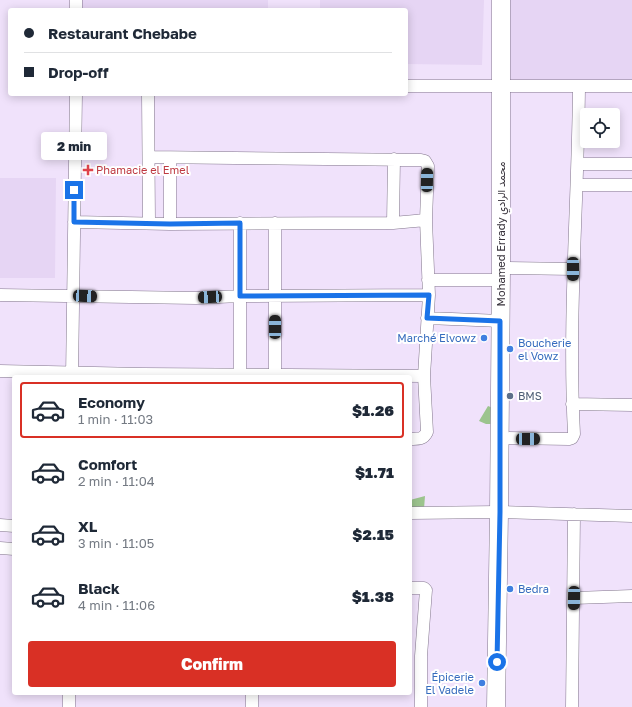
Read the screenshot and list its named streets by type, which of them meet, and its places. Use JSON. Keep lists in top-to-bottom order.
{
  "streets": {
    "street": ["Mohamed Errady محمد الرادي"]
  },
  "places": {
    "health": ["Phamacie el Emel"],
    "other": [
      "Marché Elvowz",
      "Boucherie el Vowz",
      "BMS",
      "Bedra",
      "Épicerie El Vadele"
    ]
  },
  "page": {
    "banner": ["Restaurant Chebabe", "Drop-off"],
    "bubble": "2 min",
    "list": [
      {
        "name": "Economy",
        "note": "1 min · 11:03",
        "value": "$1.26"
      },
      {
        "name": "Comfort",
        "note": "2 min · 11:04",
        "value": "$1.71"
      },
      {
        "name": "XL",
        "note": "3 min · 11:05",
        "value": "$2.15"
      },
      {
        "name": "Black",
        "note": "4 min · 11:06",
        "value": "$1.38"
      }
    ],
    "buttons": "Confirm"
  }
}
